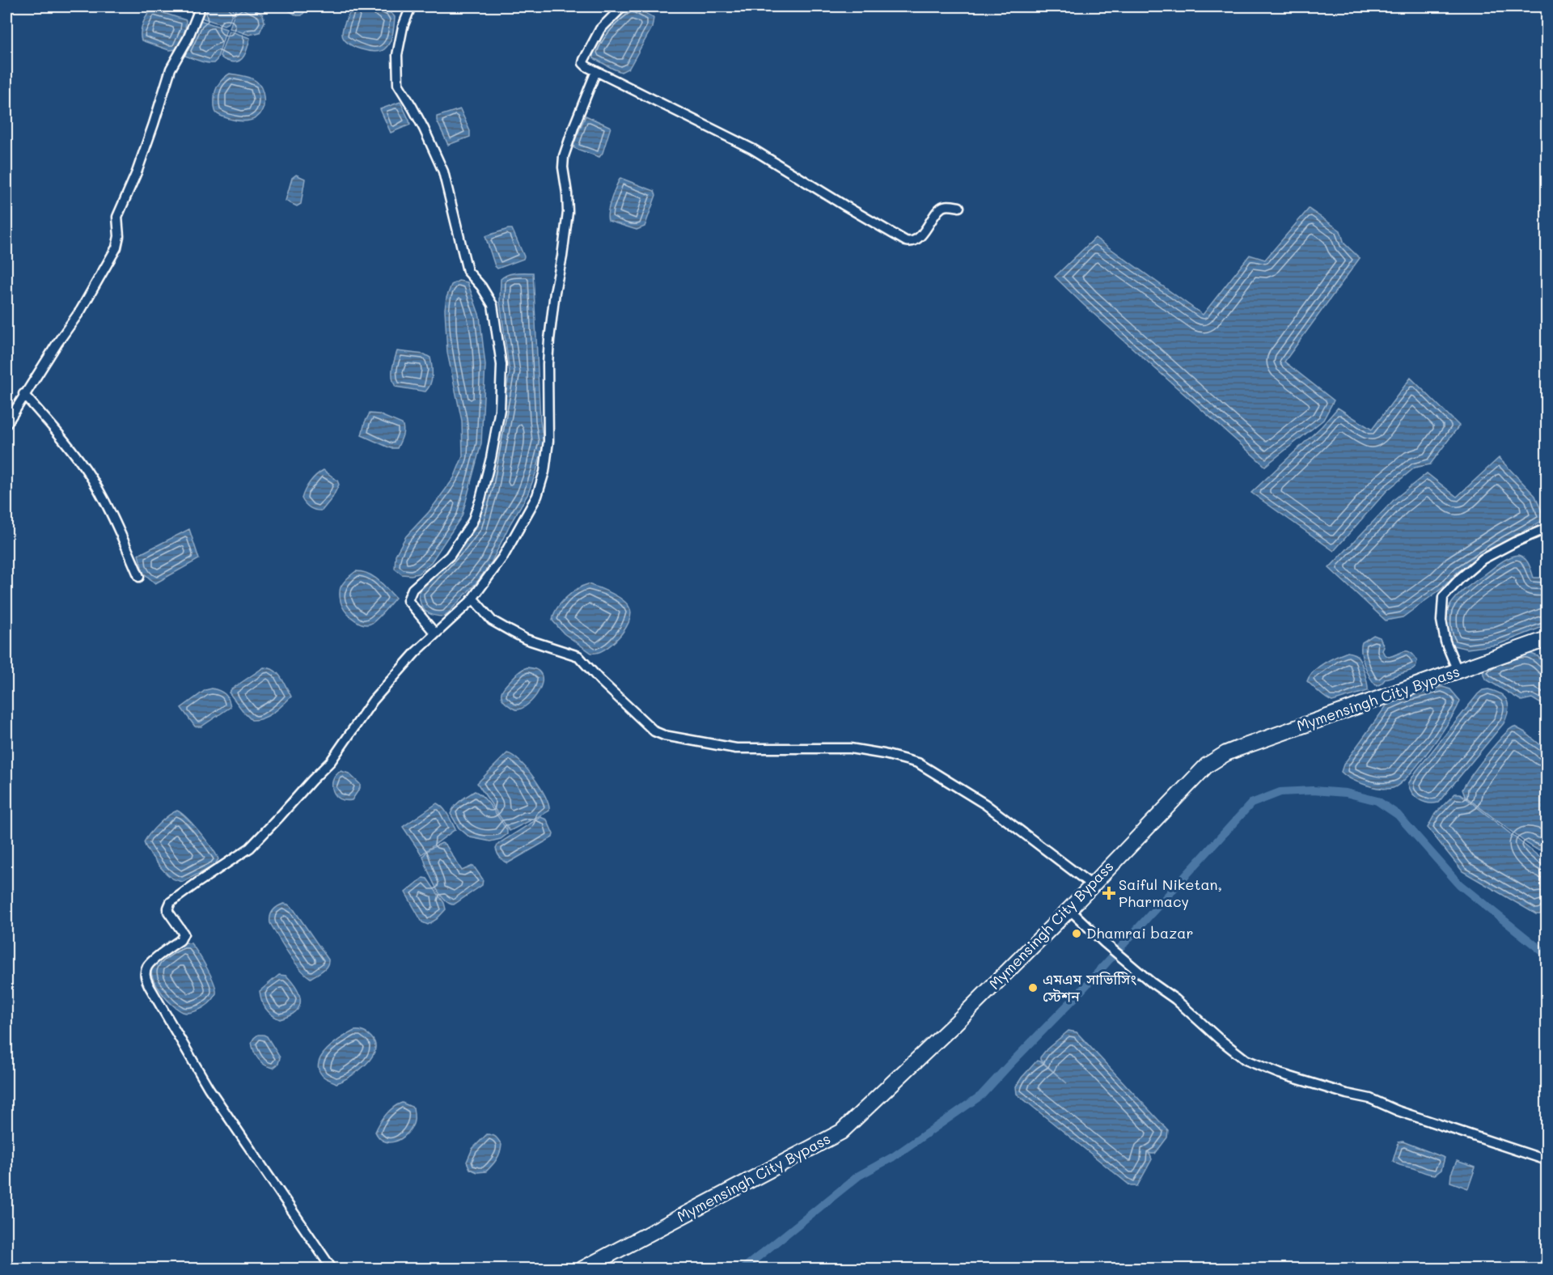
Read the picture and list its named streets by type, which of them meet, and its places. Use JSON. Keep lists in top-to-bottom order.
{
  "streets": {
    "highway": ["Mymensingh City Bypass"]
  },
  "places": {
    "health": ["Saiful Niketan, Pharmacy"],
    "other": ["Dhamrai bazar", "এমএম সাভ‌িসি‌িং স্ট‌েশন"]
  }
}
